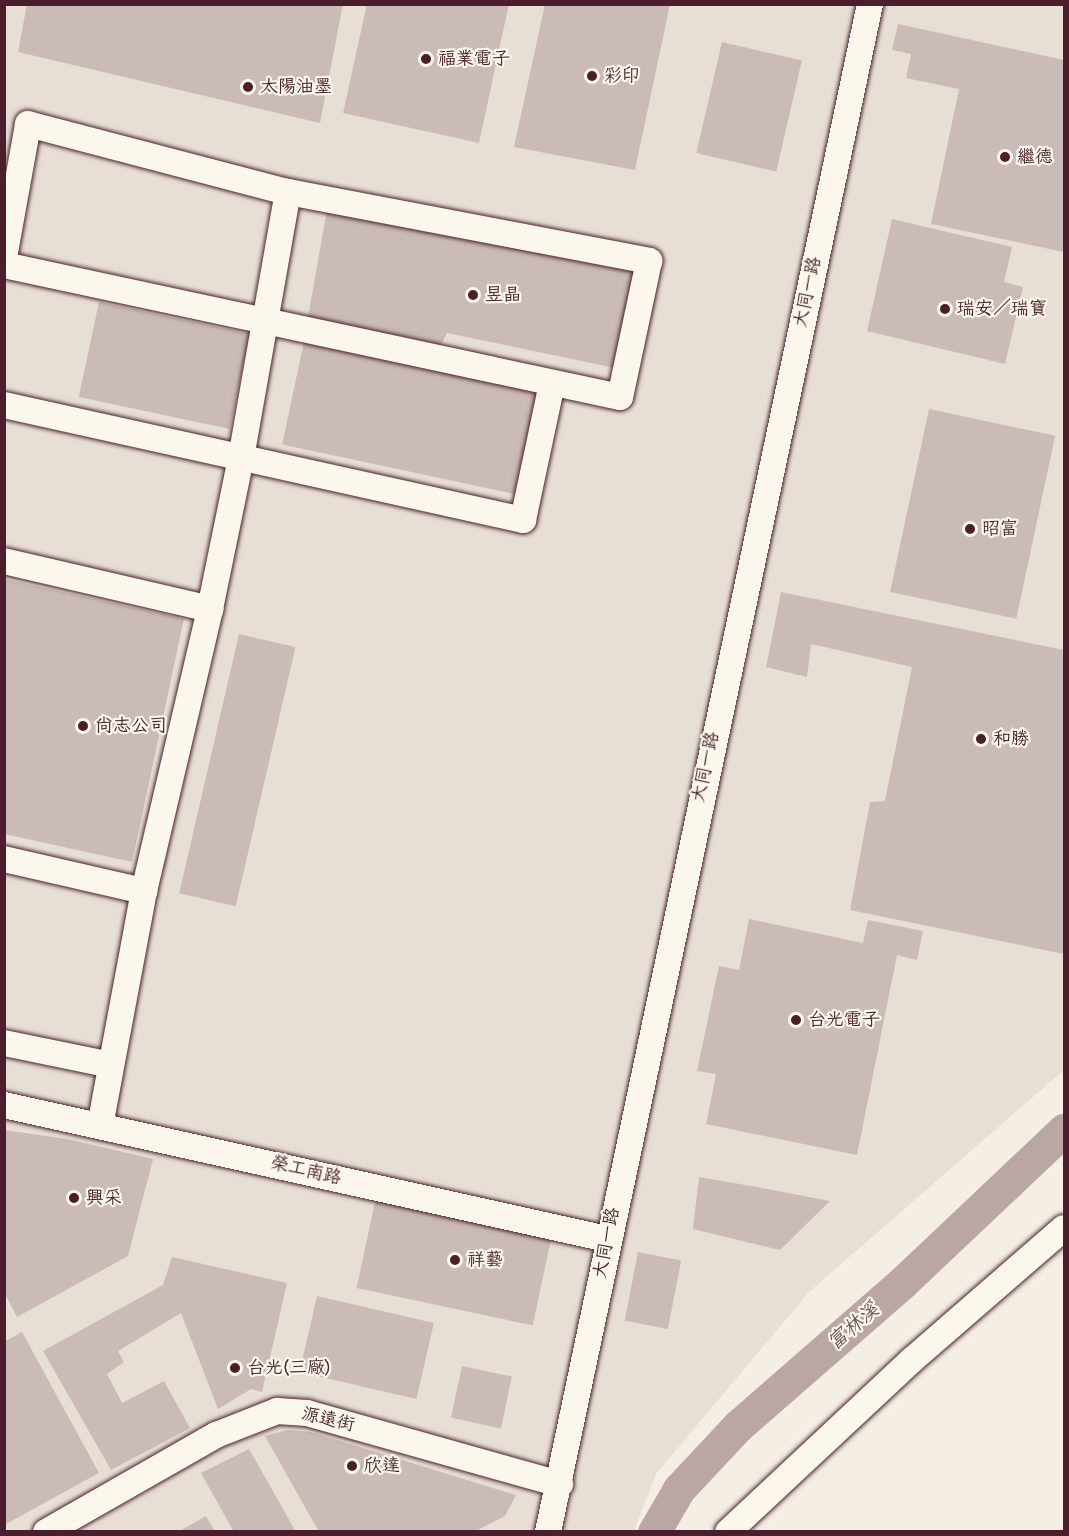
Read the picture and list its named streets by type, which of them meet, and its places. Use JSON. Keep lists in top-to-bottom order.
{
  "streets": {
    "street": ["大同一路", "榮工南路", "源遠街"]
  },
  "crossings": [
    ["大同一路", "榮工南路"],
    ["大同一路", "源遠街"]
  ],
  "water": ["富林溪"],
  "places": [
    "福業電子",
    "彩印",
    "太陽油墨",
    "繼德",
    "昱晶",
    "瑞安／瑞寶",
    "昭富",
    "尚志公司",
    "和勝",
    "台光電子",
    "興采",
    "祥藝",
    "台光(三廠)",
    "欣達"
  ]
}
